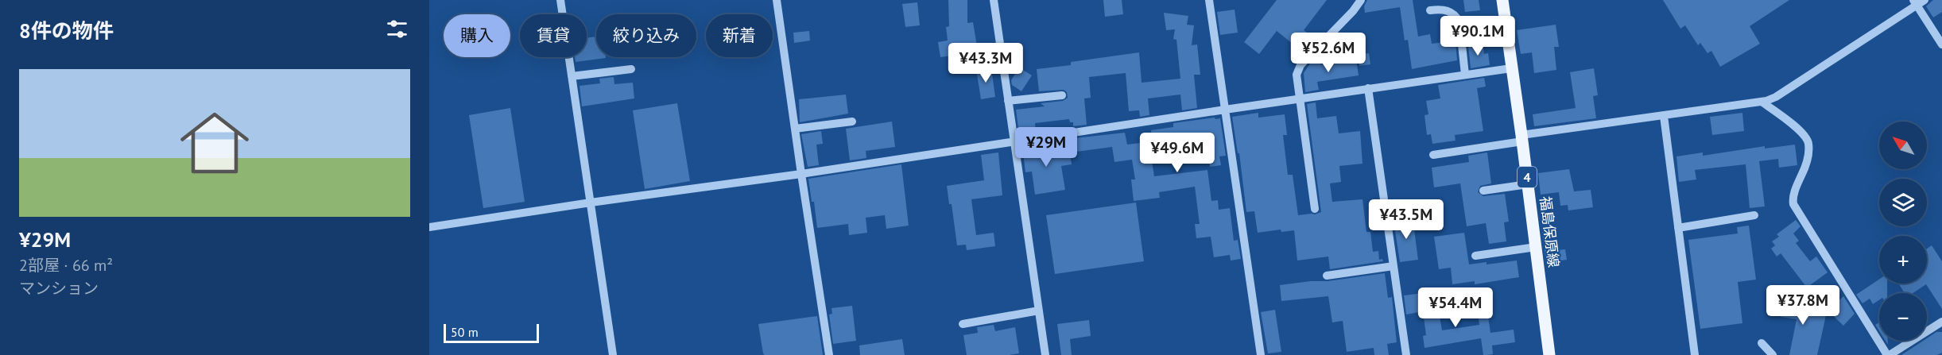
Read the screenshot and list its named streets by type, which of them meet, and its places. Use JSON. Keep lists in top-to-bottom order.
{
  "streets": {
    "main road": ["4", "福島保原線"]
  },
  "scale_bar": "50 m",
  "north": "top left",
  "page": {
    "heading": "8件の物件",
    "chip": [
      "購入",
      "賃貸",
      "絞り込み",
      "新着"
    ],
    "price": [
      "¥90.1M",
      "¥52.6M",
      "¥43.3M",
      "¥29M",
      "¥49.6M",
      "¥43.5M",
      "¥37.8M",
      "¥54.4M"
    ],
    "list": [
      {
        "name": "¥29M",
        "note": "2部屋 · 66 m² · マンション"
      }
    ],
    "map_buttons": ["+", "−"],
    "scale": "50 m"
  }
}
